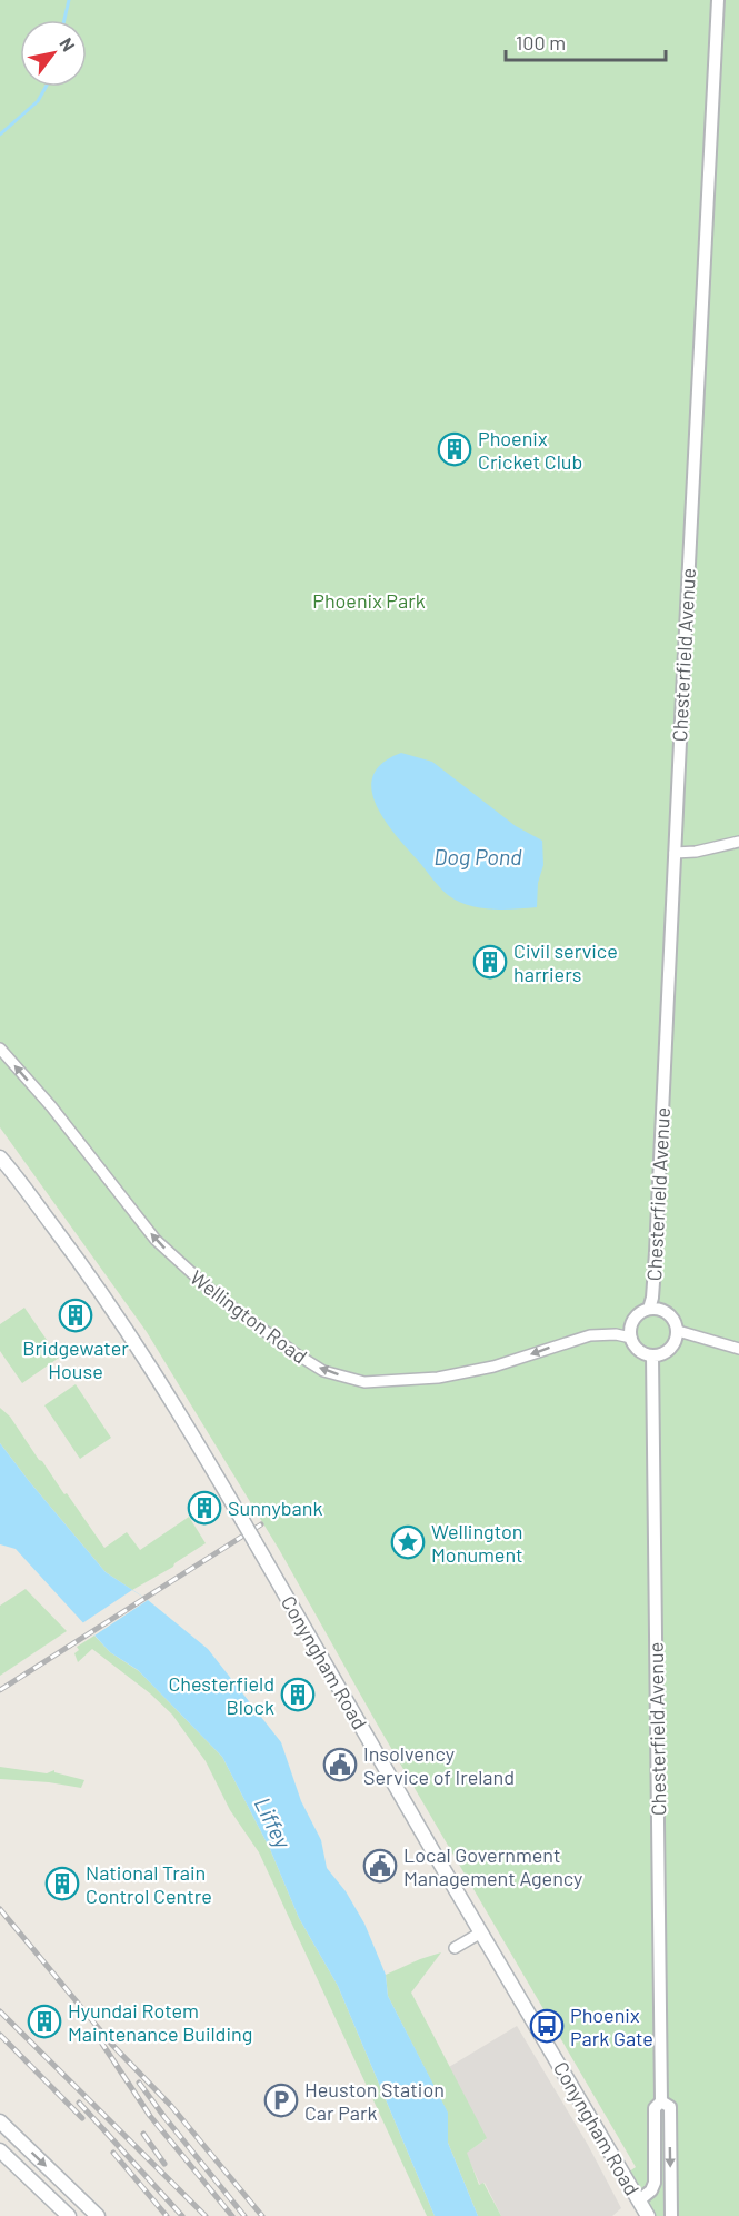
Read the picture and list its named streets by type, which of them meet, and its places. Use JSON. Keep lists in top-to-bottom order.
{
  "streets": {
    "main road": ["Conyngham Road"],
    "street": ["Chesterfield Avenue", "Wellington Road"]
  },
  "crossings": [
    ["Chesterfield Avenue", "Wellington Road"],
    ["Chesterfield Avenue", "Conyngham Road"]
  ],
  "one_way": ["Wellington Road"],
  "water": ["Dog Pond", "Liffey"],
  "parks": ["Phoenix Park"],
  "places": {
    "building": [
      "Phoenix Cricket Club",
      "Civil service harriers",
      "Bridgewater House",
      "Sunnybank",
      "Chesterfield Block",
      "National Train Control Centre",
      "Hyundai Rotem Maintenance Building"
    ],
    "place": ["Wellington Monument"],
    "public building": ["Insolvency Service of Ireland", "Local Government Management Agency"],
    "bus stop": ["Phoenix Park Gate"],
    "parking": ["Heuston Station Car Park"]
  },
  "scale_bar": "100 m",
  "north": "top right"
}
